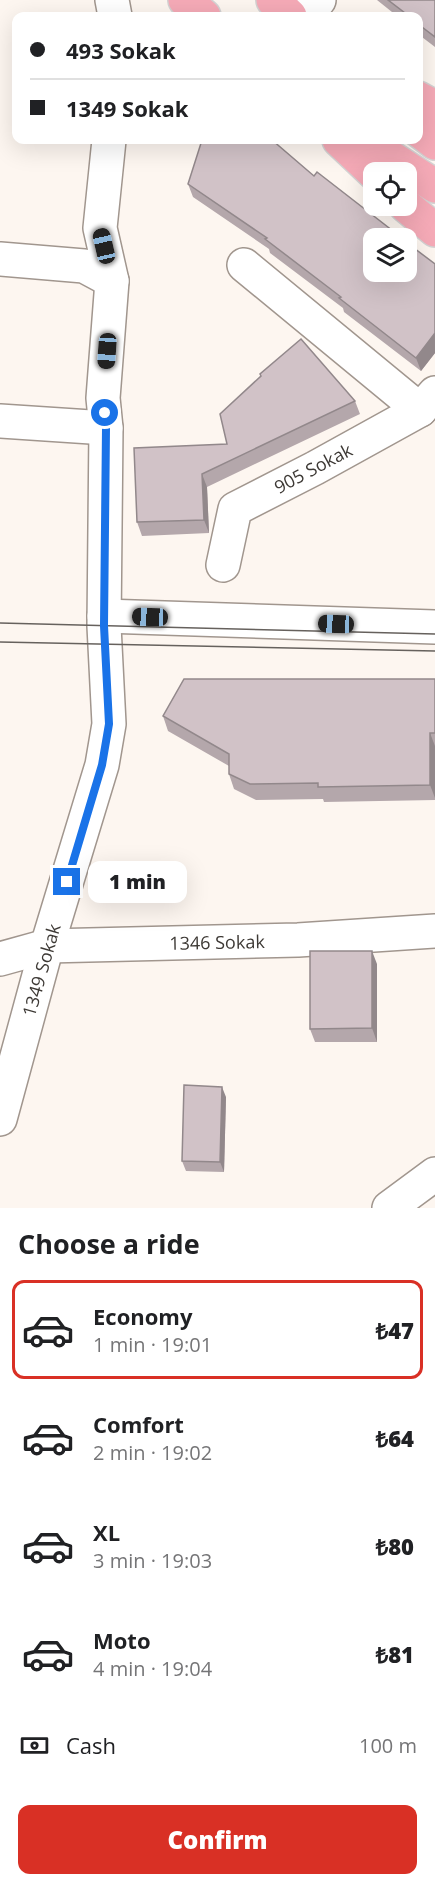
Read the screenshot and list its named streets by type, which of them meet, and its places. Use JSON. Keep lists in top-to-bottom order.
{
  "streets": {
    "street": ["905 Sokak", "1346 Sokak", "1349 Sokak"]
  },
  "crossings": [
    ["1346 Sokak", "1349 Sokak"]
  ],
  "page": {
    "banner": ["493 Sokak", "1349 Sokak"],
    "bubble": "1 min",
    "heading": "Choose a ride",
    "list": [
      {
        "name": "Economy",
        "note": "1 min · 19:01",
        "value": "₺47"
      },
      {
        "name": "Comfort",
        "note": "2 min · 19:02",
        "value": "₺64"
      },
      {
        "name": "XL",
        "note": "3 min · 19:03",
        "value": "₺80"
      },
      {
        "name": "Moto",
        "note": "4 min · 19:04",
        "value": "₺81"
      }
    ],
    "pay": ["Cash", "100 m"],
    "buttons": "Confirm"
  }
}
